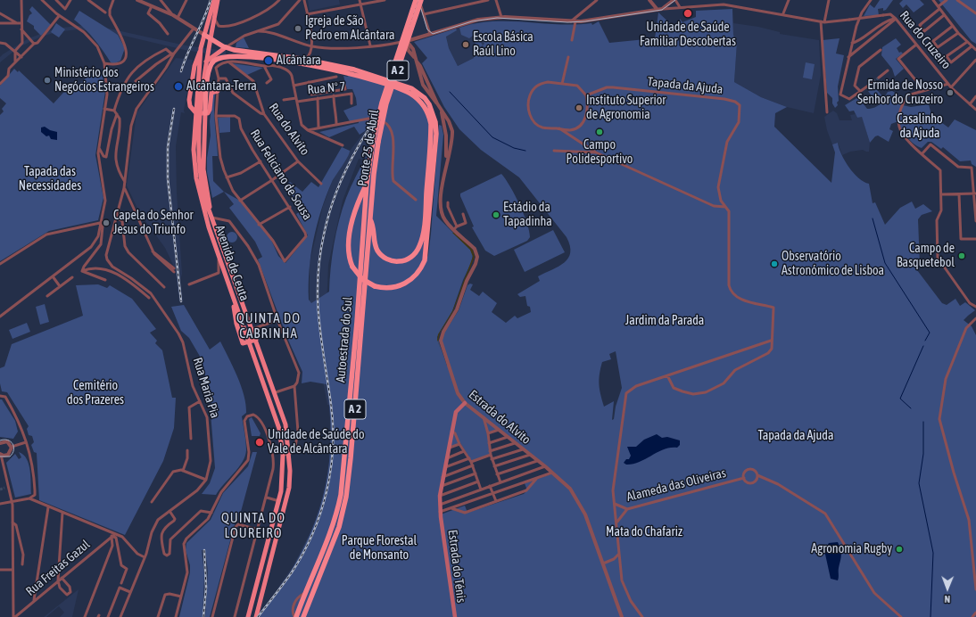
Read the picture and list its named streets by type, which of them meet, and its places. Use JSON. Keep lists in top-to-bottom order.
{
  "streets": {
    "highway": [
      "A 2",
      "Ponte 25 de Abril",
      "Avenida de Ceuta",
      "Autoestrada do Sul"
    ],
    "main road": ["Estrada do Ténis"],
    "street": [
      "Rua do Cruzeiro",
      "Tapada da Ajuda",
      "Rua Nº 7",
      "Rua do Alvito",
      "Rua Feliciano de Sousa",
      "Rua Maria Pia",
      "Estrada do Alvito",
      "Alameda das Oliveiras",
      "Rua Freitas Gazul"
    ]
  },
  "crossings": [
    ["Ponte 25 de Abril", "Autoestrada do Sul"],
    ["Estrada do Alvito", "Estrada do Ténis"]
  ],
  "districts": ["QUINTA DO CABRINHA", "QUINTA DO LOUREIRO"],
  "parks": [
    "Casalinho da Ajuda",
    "Tapada das Necessidades",
    "Jardim da Parada",
    "Cemitério dos Prazeres",
    "Tapada da Ajuda",
    "Mata do Chafariz",
    "Parque Florestal de Monsanto"
  ],
  "places": [
    "Unidade de Saúde Familiar Descobertas",
    "Igreja de São Pedro em Alcântara",
    "Escola Básica Raúl Lino",
    "Alcântara",
    "Ministério dos Negócios Estrangeiros",
    "Alcântara-Terra",
    "Ermida de Nosso Senhor do Cruzeiro",
    "Instituto Superior de Agronomia",
    "Campo Polidesportivo",
    "Estádio da Tapadinha",
    "Capela do Senhor Jesus do Triunfo",
    "Campo de Basquetebol",
    "Observatório Astronómico de Lisboa",
    "Unidade de Saúde do Vale de Alcântara",
    "Agronomia Rugby"
  ],
  "north": "bottom"
}
